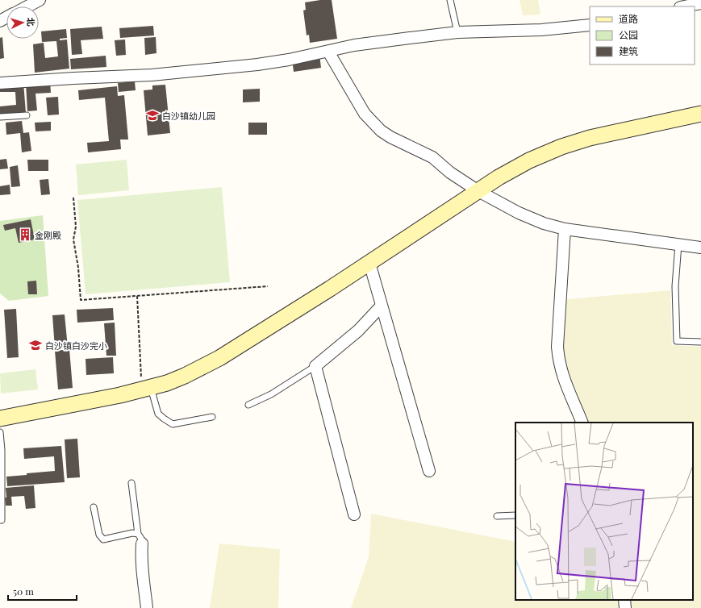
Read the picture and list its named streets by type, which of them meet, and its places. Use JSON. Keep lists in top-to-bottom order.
{
  "places": {
    "school or university": ["白沙镇幼儿园", "白沙镇白沙完小"],
    "building": ["金刚殿"]
  },
  "legend": ["道路", "公园", "建筑"],
  "scale_bar": "50 m",
  "north": "right"
}
